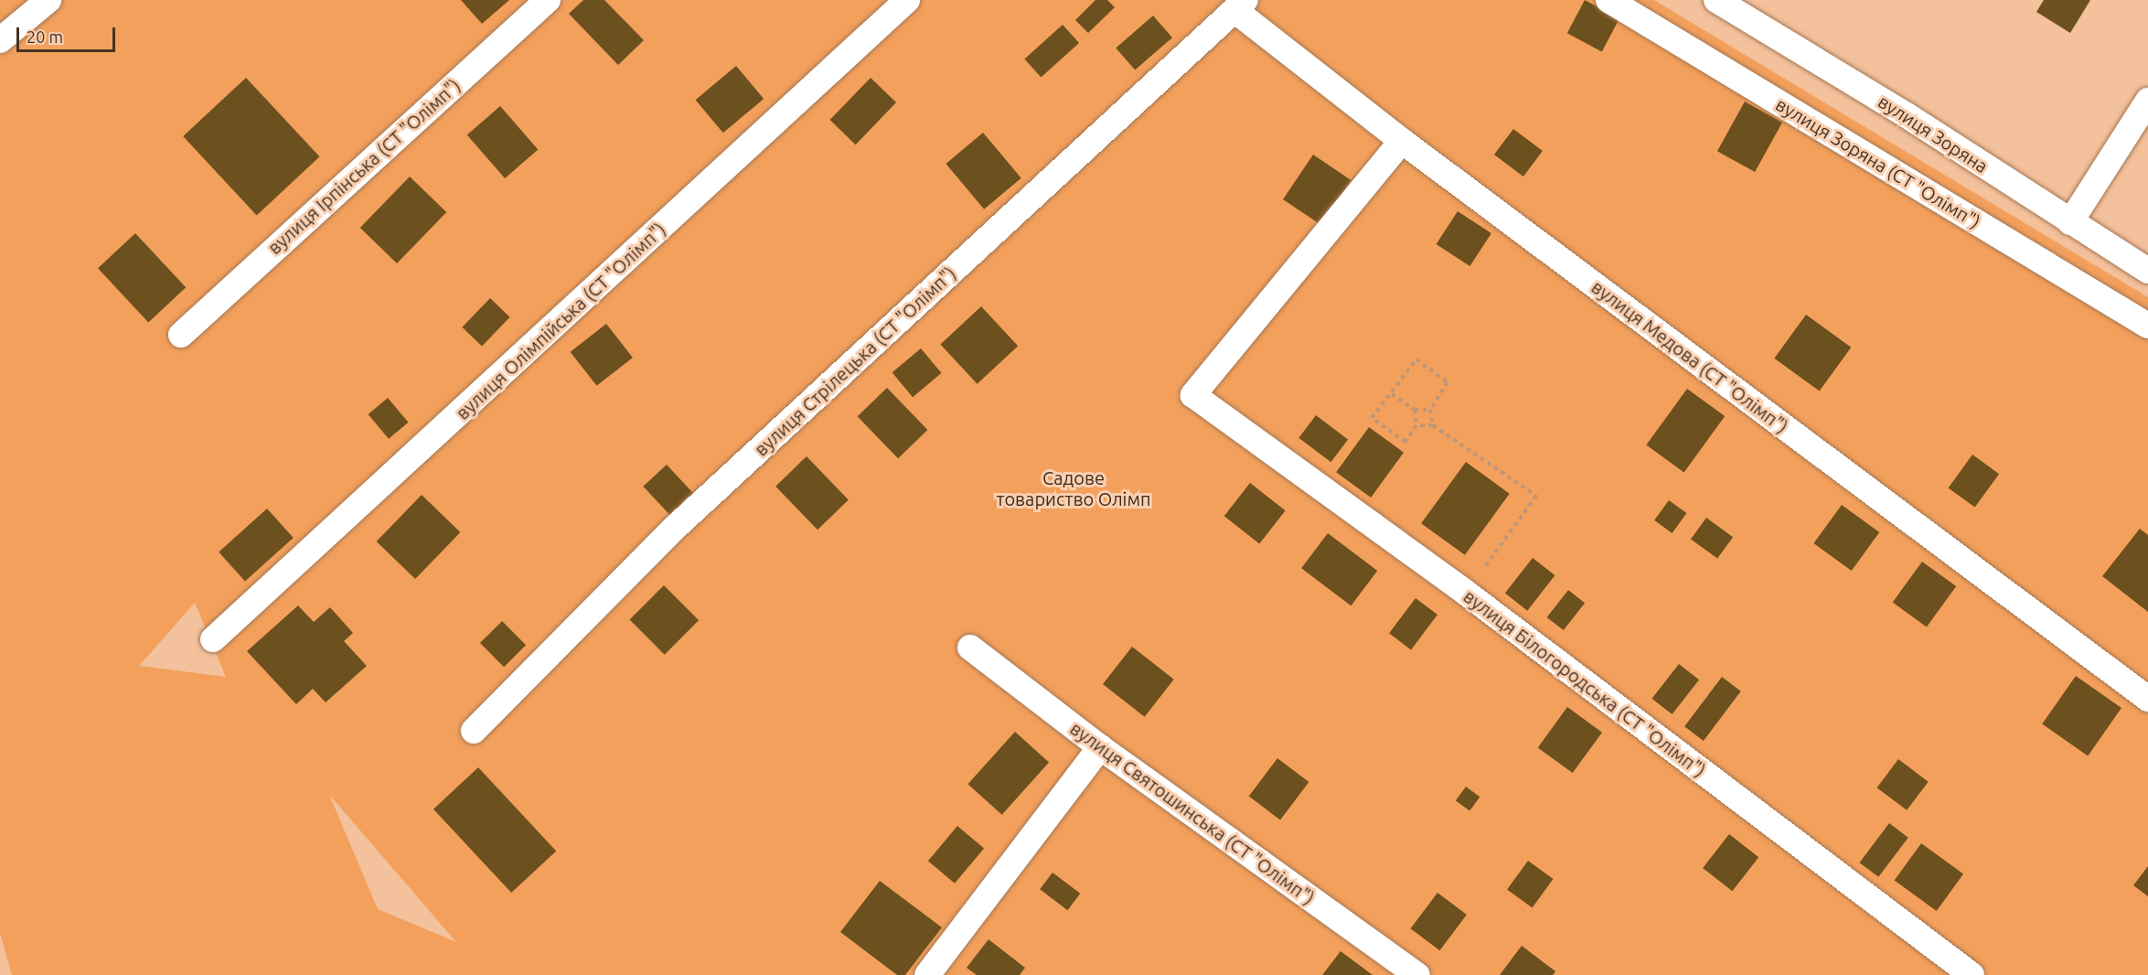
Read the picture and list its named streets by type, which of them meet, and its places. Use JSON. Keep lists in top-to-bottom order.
{
  "streets": {
    "street": [
      "вулиця Зоряна",
      "вулиця Зоряна (СТ \"Олімп\")",
      "вулиця Ірпінська (СТ \"Олімп\")",
      "вулиця Олімпійська (СТ \"Олімп\")",
      "вулиця Медова (СТ \"Олімп\")",
      "вулиця Стрілецька (СТ \"Олімп\")",
      "вулиця Білогородська (СТ \"Олімп\")",
      "вулиця Святошинська (СТ \"Олімп\")"
    ]
  },
  "crossings": [
    ["вулиця Медова (СТ \"Олімп\")", "вулиця Стрілецька (СТ \"Олімп\")"],
    ["вулиця Медова (СТ \"Олімп\")", "вулиця Білогородська (СТ \"Олімп\")"]
  ],
  "parks": ["Садове товариство Олімп"],
  "scale_bar": "20 m"
}
